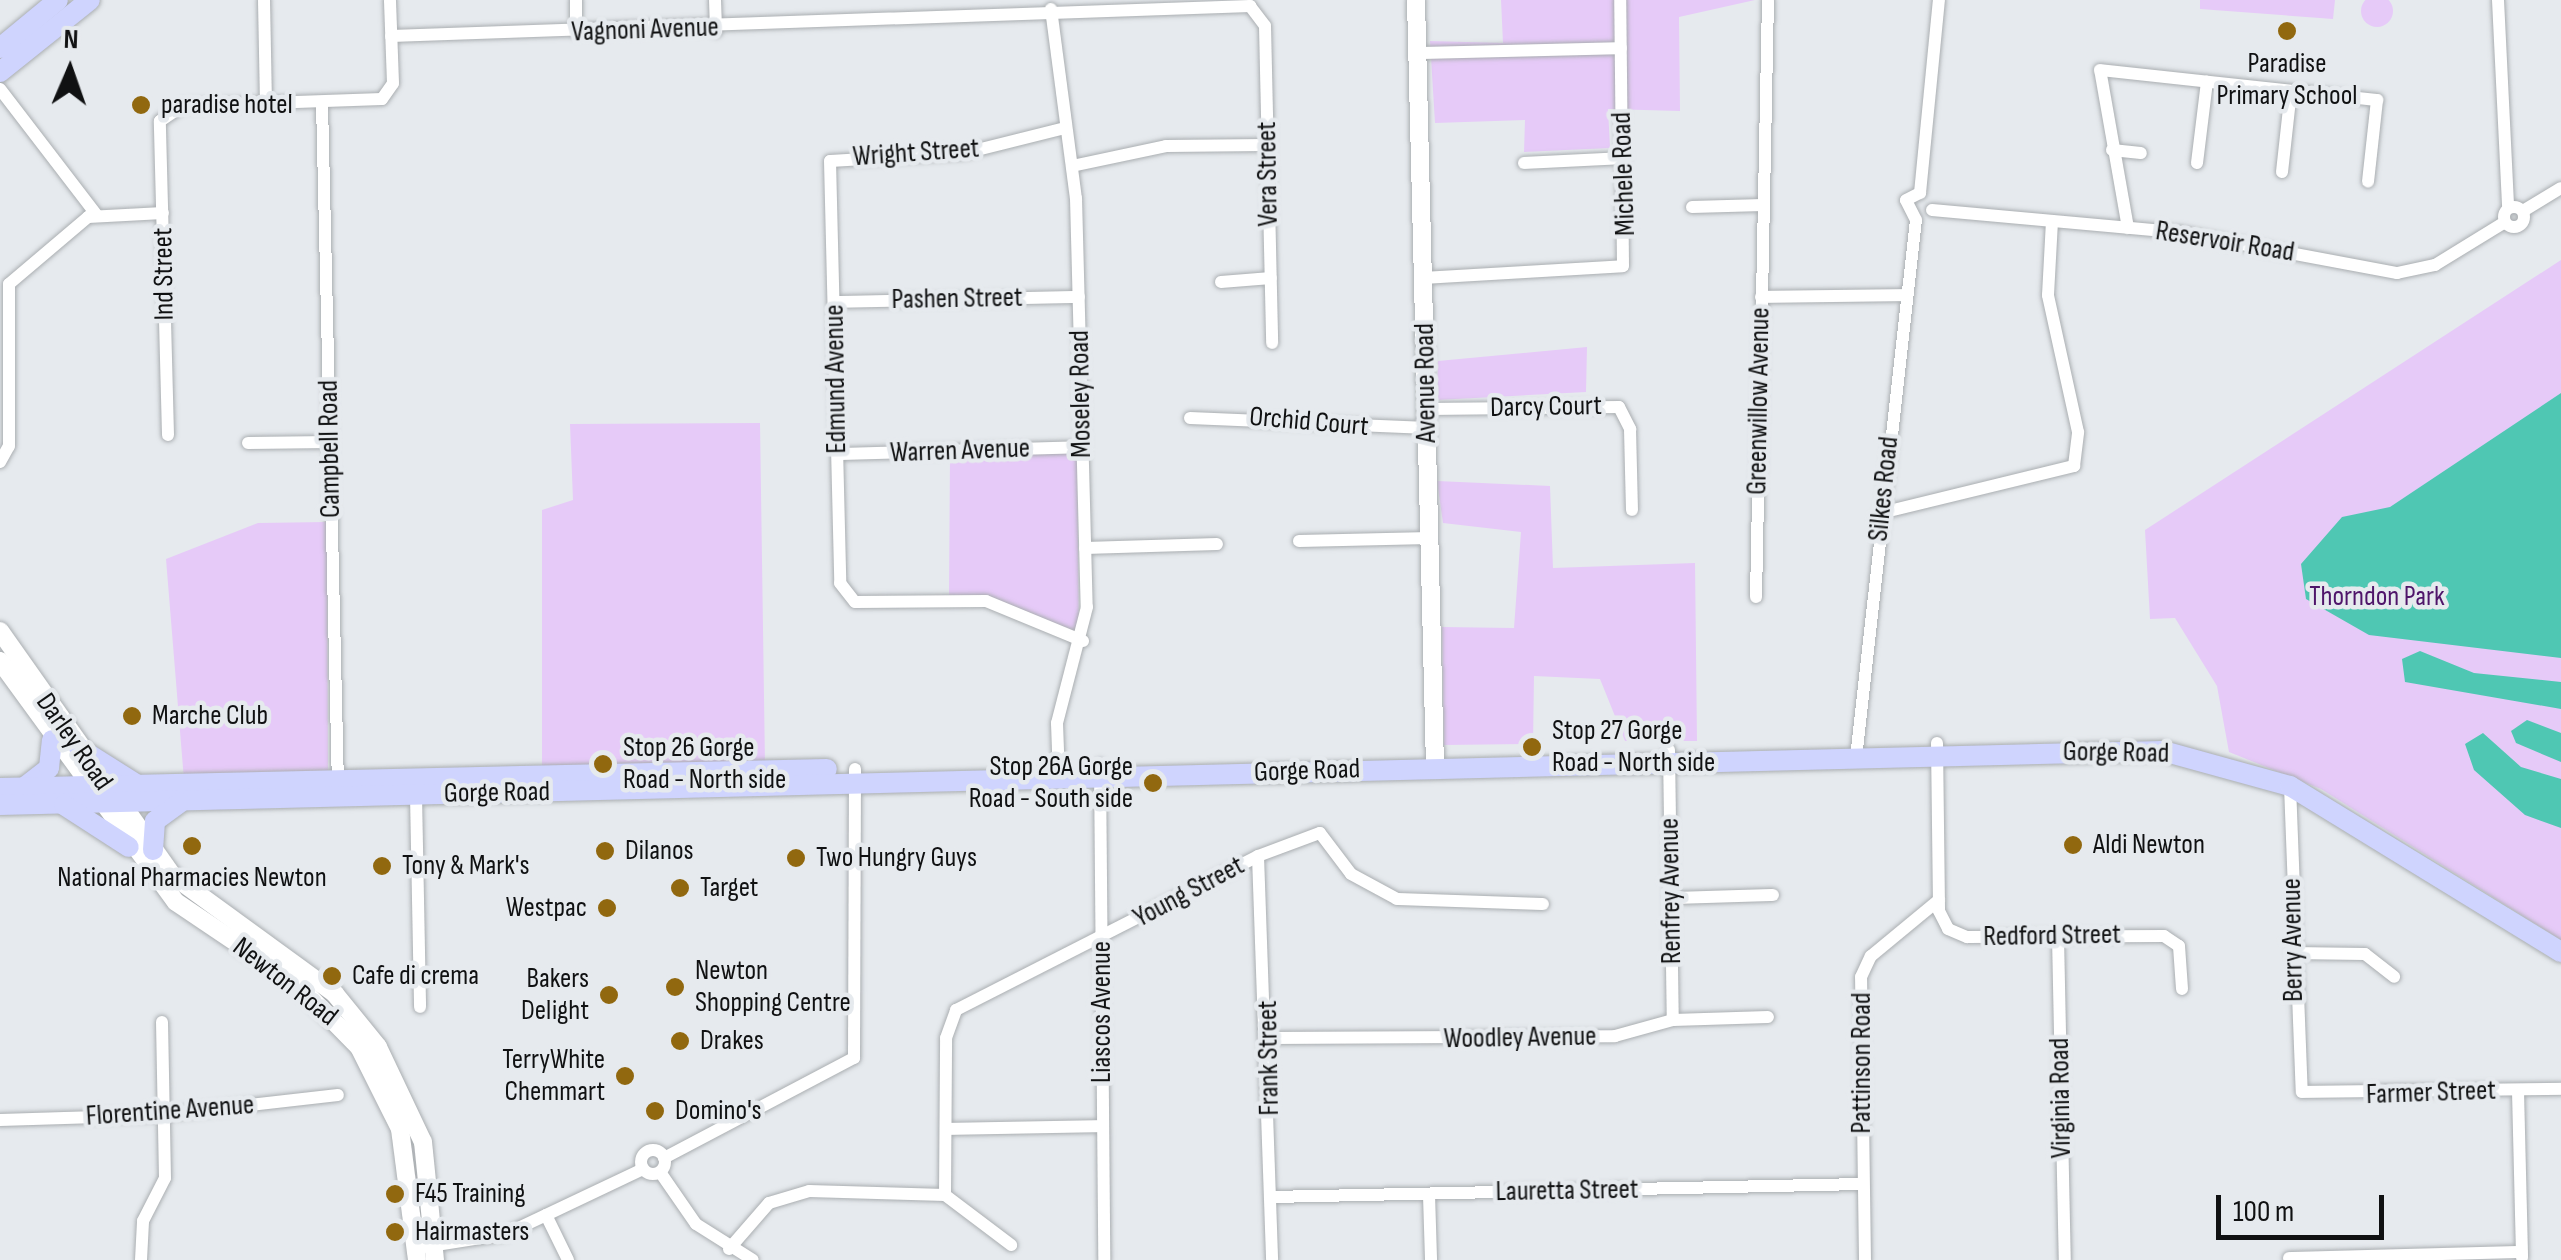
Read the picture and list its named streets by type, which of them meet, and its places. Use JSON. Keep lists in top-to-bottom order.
{
  "streets": {
    "main road": [
      "Avenue Road",
      "Darley Road",
      "Gorge Road",
      "Newton Road"
    ],
    "street": [
      "Vagnoni Avenue",
      "Wright Street",
      "Vera Street",
      "Michele Road",
      "Reservoir Road",
      "Ind Street",
      "Pashen Street",
      "Edmund Avenue",
      "Moseley Road",
      "Greenwillow Avenue",
      "Darcy Court",
      "Orchid Court",
      "Campbell Road",
      "Warren Avenue",
      "Silkes Road",
      "Renfrey Avenue",
      "Young Street",
      "Redford Street",
      "Berry Avenue",
      "Liascos Avenue",
      "Woodley Avenue",
      "Frank Street",
      "Pattinson Road",
      "Farmer Street",
      "Virginia Road",
      "Florentine Avenue",
      "Lauretta Street"
    ]
  },
  "crossings": [
    ["Vagnoni Avenue", "Vera Street"],
    ["Vagnoni Avenue", "Moseley Road"],
    ["Wright Street", "Edmund Avenue"],
    ["Wright Street", "Moseley Road"],
    ["Michele Road", "Avenue Road"],
    ["Pashen Street", "Edmund Avenue"],
    ["Pashen Street", "Moseley Road"],
    ["Edmund Avenue", "Moseley Road"],
    ["Edmund Avenue", "Warren Avenue"],
    ["Avenue Road", "Darcy Court"],
    ["Avenue Road", "Orchid Court"],
    ["Avenue Road", "Gorge Road"],
    ["Moseley Road", "Warren Avenue"],
    ["Moseley Road", "Gorge Road"],
    ["Darcy Court", "Orchid Court"],
    ["Campbell Road", "Gorge Road"],
    ["Silkes Road", "Gorge Road"],
    ["Darley Road", "Gorge Road"],
    ["Darley Road", "Newton Road"],
    ["Gorge Road", "Renfrey Avenue"],
    ["Gorge Road", "Berry Avenue"],
    ["Gorge Road", "Newton Road"],
    ["Gorge Road", "Liascos Avenue"],
    ["Renfrey Avenue", "Woodley Avenue"],
    ["Young Street", "Liascos Avenue"],
    ["Young Street", "Frank Street"],
    ["Redford Street", "Pattinson Road"],
    ["Redford Street", "Virginia Road"],
    ["Berry Avenue", "Farmer Street"],
    ["Woodley Avenue", "Frank Street"],
    ["Frank Street", "Lauretta Street"],
    ["Pattinson Road", "Lauretta Street"]
  ],
  "parks": ["Thorndon Park"],
  "places": [
    "Paradise Primary School",
    "paradise hotel",
    "Marche Club",
    "Stop 27 Gorge Road - North side",
    "Stop 26 Gorge Road - North side",
    "Stop 26A Gorge Road - South side",
    "Aldi Newton",
    "National Pharmacies Newton",
    "Dilanos",
    "Two Hungry Guys",
    "Tony & Mark's",
    "Target",
    "Westpac",
    "Cafe di crema",
    "Newton Shopping Centre",
    "Bakers Delight",
    "Drakes",
    "TerryWhite Chemmart",
    "Domino's",
    "F45 Training",
    "Hairmasters"
  ],
  "scale_bar": "100 m",
  "north": "top"
}
